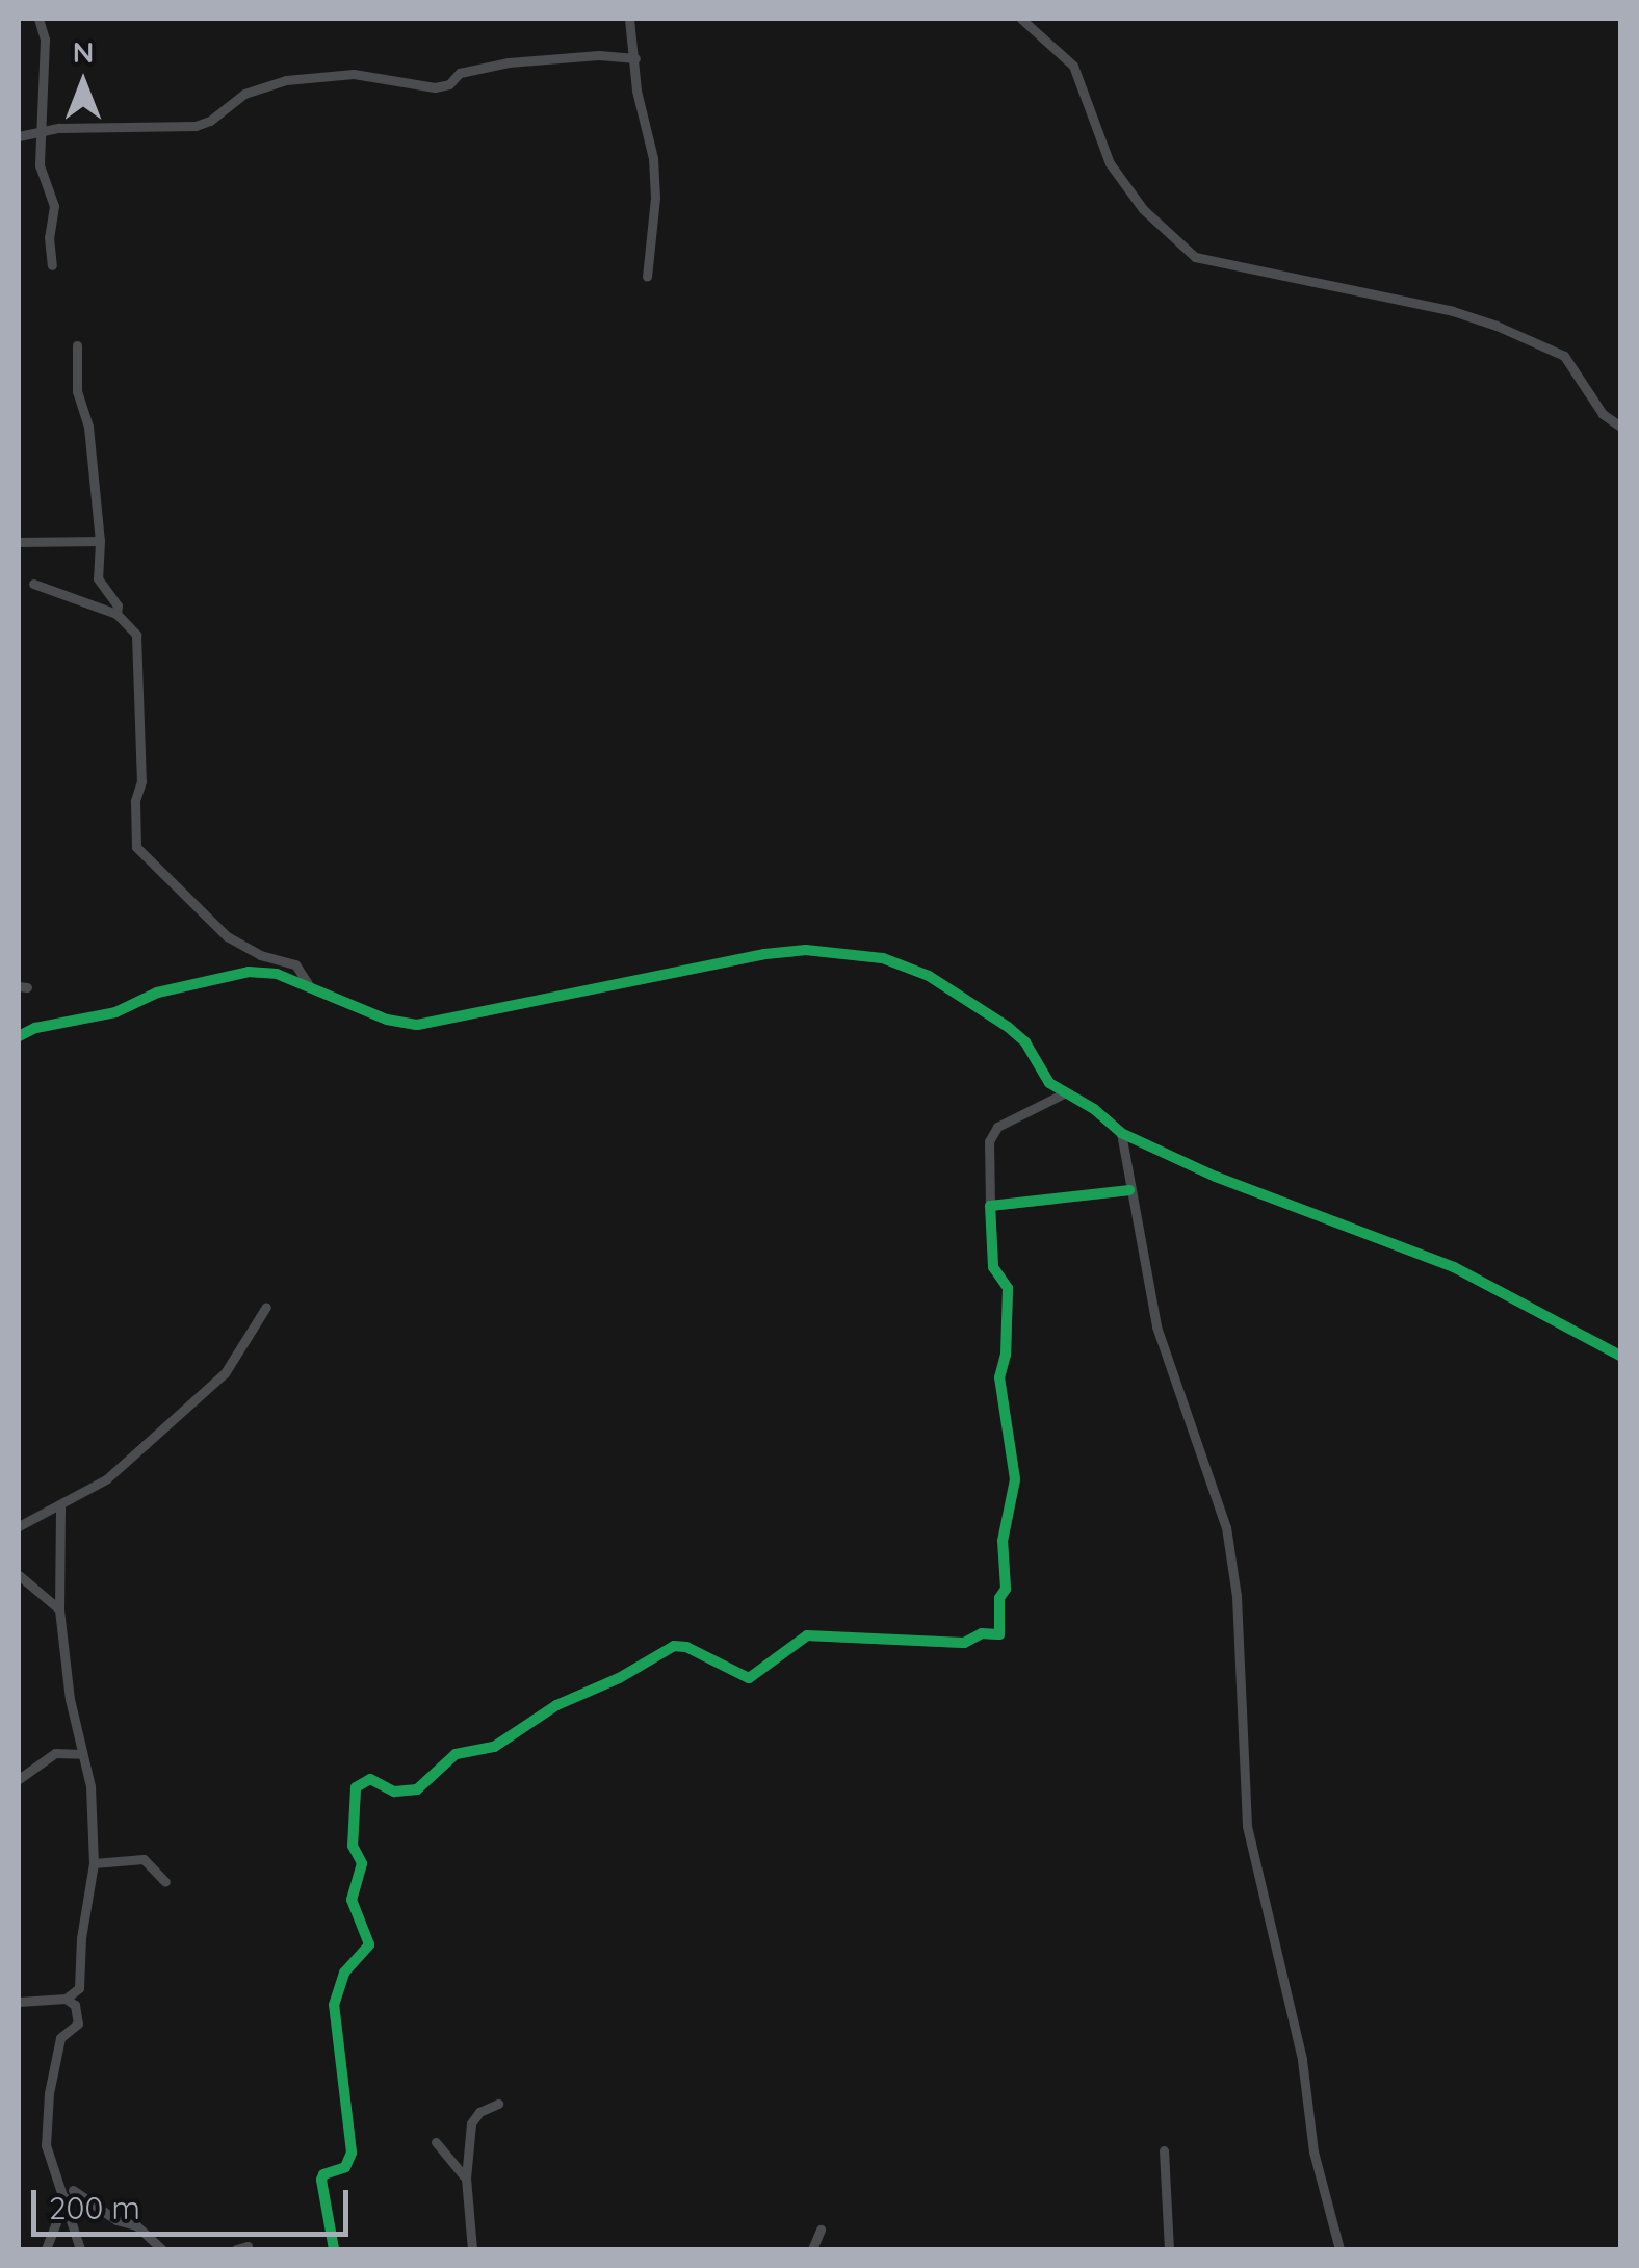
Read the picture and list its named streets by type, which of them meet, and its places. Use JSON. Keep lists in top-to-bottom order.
{
  "scale_bar": "200 m",
  "north": "top"
}
